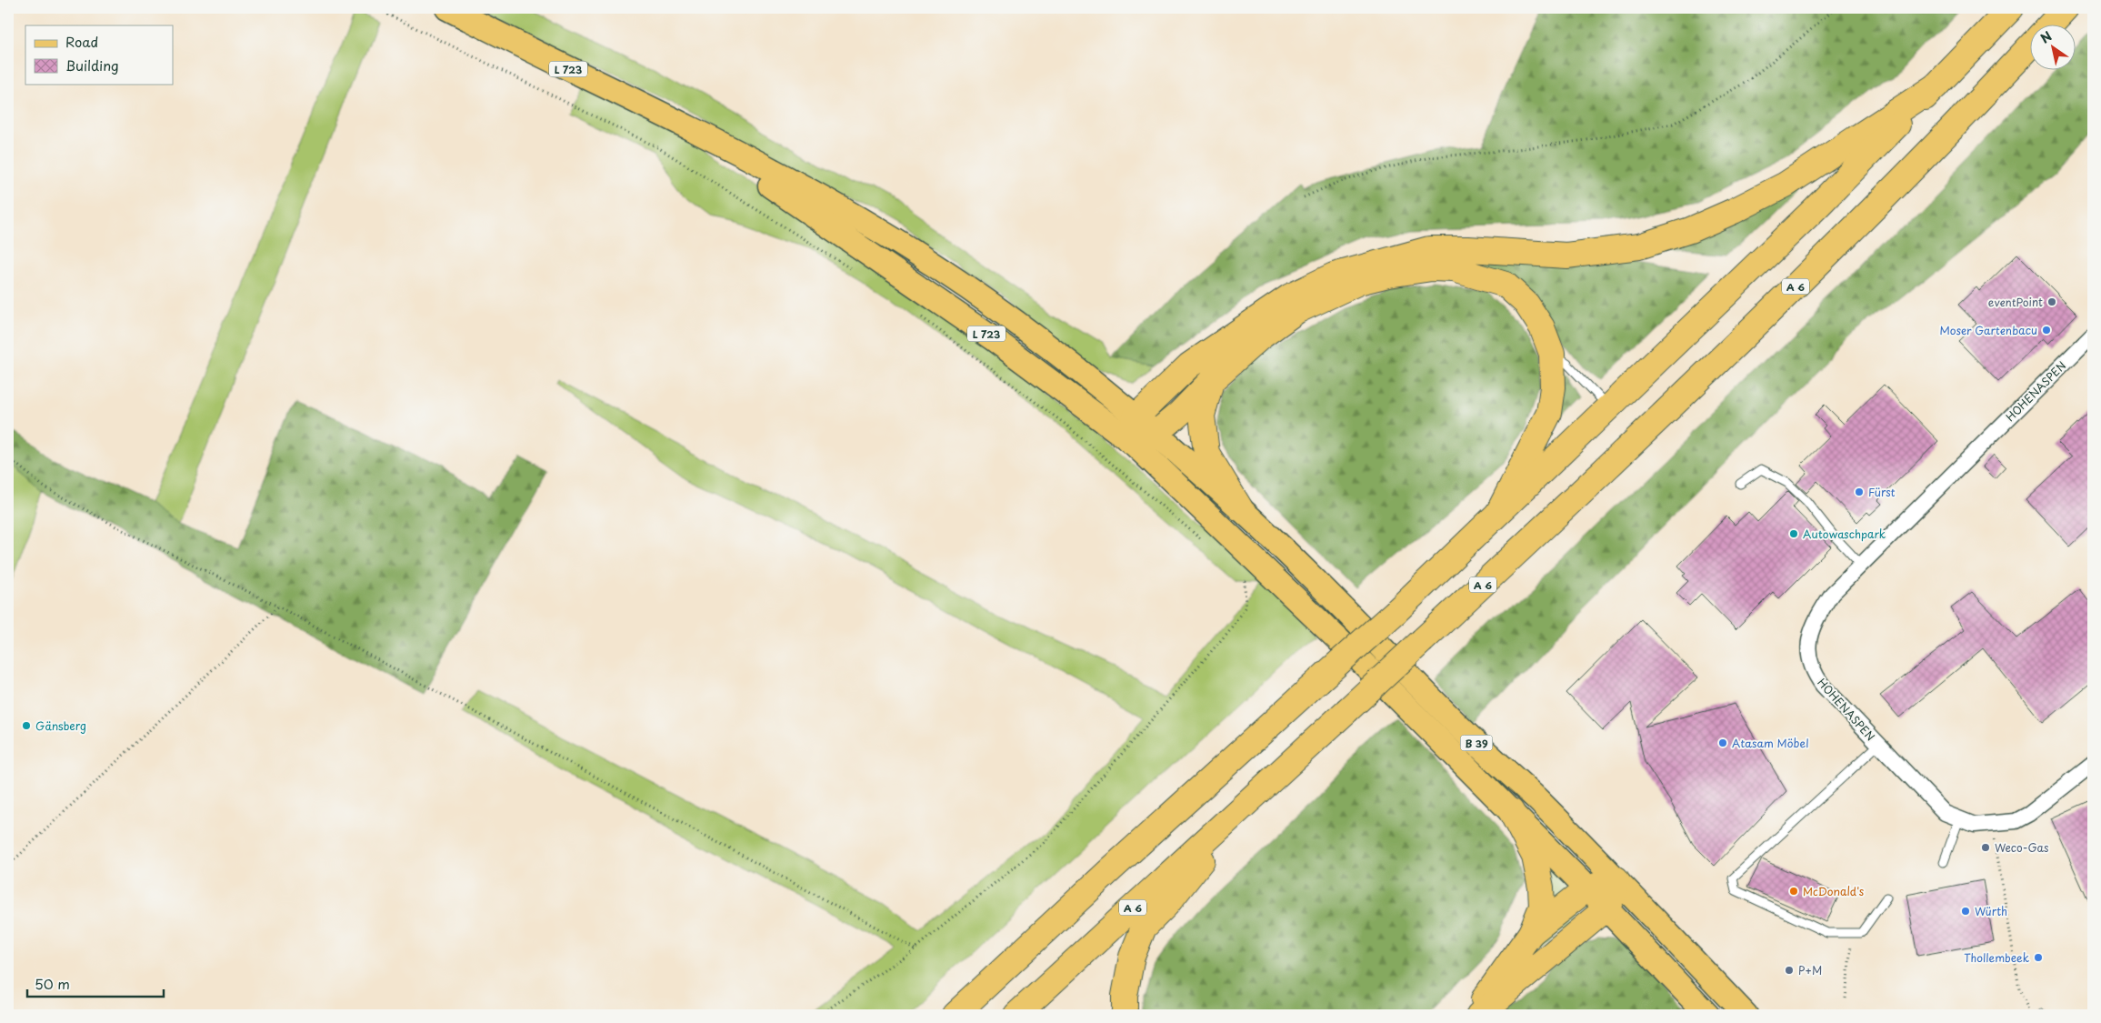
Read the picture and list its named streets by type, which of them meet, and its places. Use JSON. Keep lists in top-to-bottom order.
{
  "streets": {
    "highway": ["A 6"],
    "main road": ["L 723", "B 39"],
    "street": ["HOHENASPEN"]
  },
  "crossings": [
    ["L 723", "B 39"]
  ],
  "places": [
    "eventPoint",
    "Moser Gartenbacu",
    "Fürst",
    "Autowaschpark",
    "Gänsberg",
    "Atasam Möbel",
    "Weco-Gas",
    "McDonald's",
    "Würth",
    "Thollembeek",
    "P+M"
  ],
  "legend": ["Road", "Building"],
  "scale_bar": "50 m",
  "north": "top left"
}
